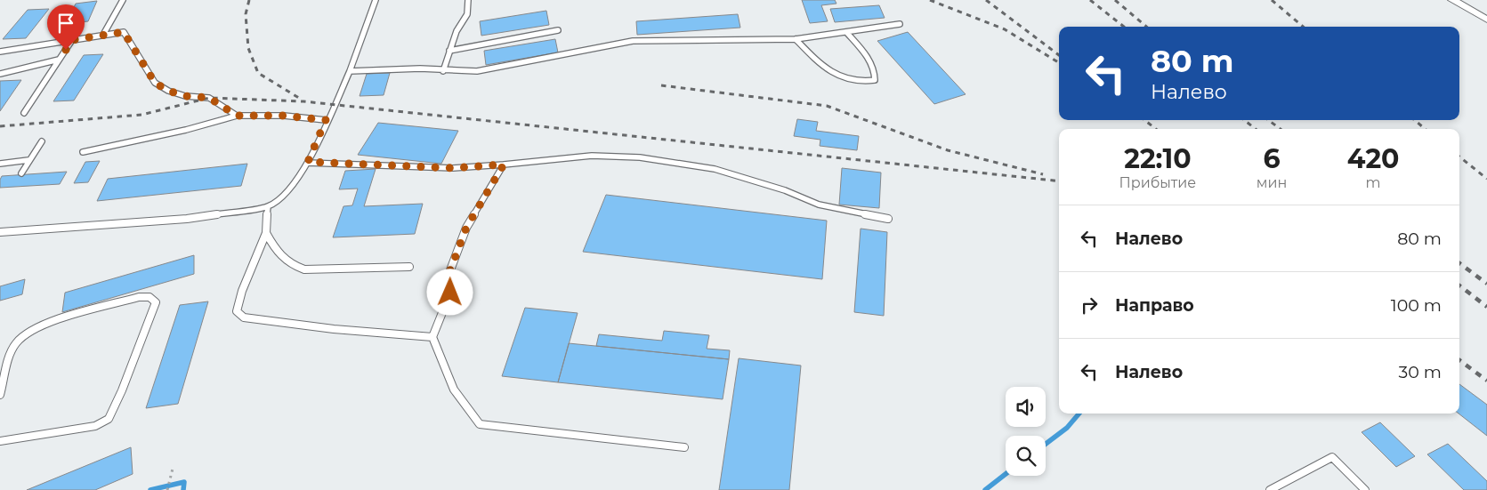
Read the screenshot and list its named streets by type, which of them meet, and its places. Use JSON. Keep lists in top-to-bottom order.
{
  "page": {
    "turn": ["80 m", "Налево"],
    "eta": [
      "22:10",
      "Прибытие",
      "6",
      "мин",
      "420",
      "m"
    ],
    "list": [
      {
        "name": "Налево",
        "value": "80 m"
      },
      {
        "name": "Направо",
        "value": "100 m"
      },
      {
        "name": "Налево",
        "value": "30 m"
      }
    ]
  }
}
